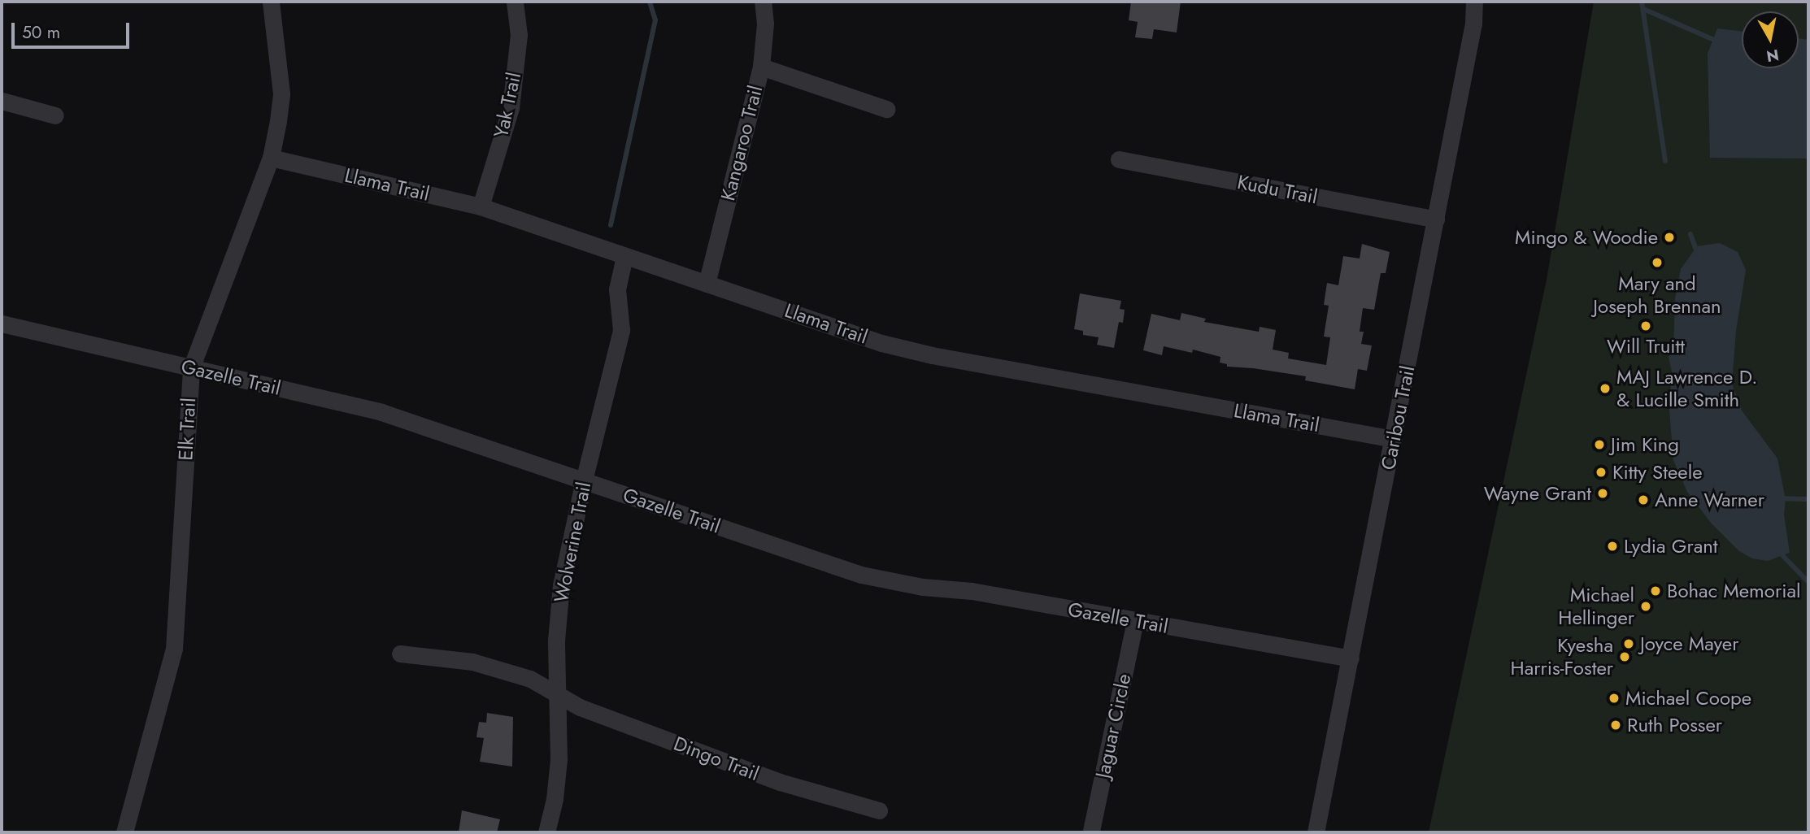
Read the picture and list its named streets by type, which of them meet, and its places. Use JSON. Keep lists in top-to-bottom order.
{
  "streets": {
    "street": [
      "Yak Trail",
      "Kangaroo Trail",
      "Llama Trail",
      "Kudu Trail",
      "Gazelle Trail",
      "Caribou Trail",
      "Elk Trail",
      "Wolverine Trail",
      "Jaguar Circle",
      "Dingo Trail"
    ]
  },
  "crossings": [
    ["Yak Trail", "Llama Trail"],
    ["Kangaroo Trail", "Llama Trail"],
    ["Llama Trail", "Caribou Trail"],
    ["Llama Trail", "Elk Trail"],
    ["Llama Trail", "Wolverine Trail"],
    ["Kudu Trail", "Caribou Trail"],
    ["Gazelle Trail", "Caribou Trail"],
    ["Gazelle Trail", "Elk Trail"],
    ["Gazelle Trail", "Wolverine Trail"],
    ["Gazelle Trail", "Jaguar Circle"],
    ["Wolverine Trail", "Dingo Trail"]
  ],
  "places": [
    "Mingo & Woodie",
    "Mary and Joseph Brennan",
    "Will Truitt",
    "MAJ Lawrence D. & Lucille Smith",
    "Jim King",
    "Kitty Steele",
    "Wayne Grant",
    "Anne Warner",
    "Lydia Grant",
    "Bohac Memorial",
    "Michael Hellinger",
    "Joyce Mayer",
    "Kyesha Harris-Foster",
    "Michael Coope",
    "Ruth Posser"
  ],
  "scale_bar": "50 m",
  "north": "bottom"
}
